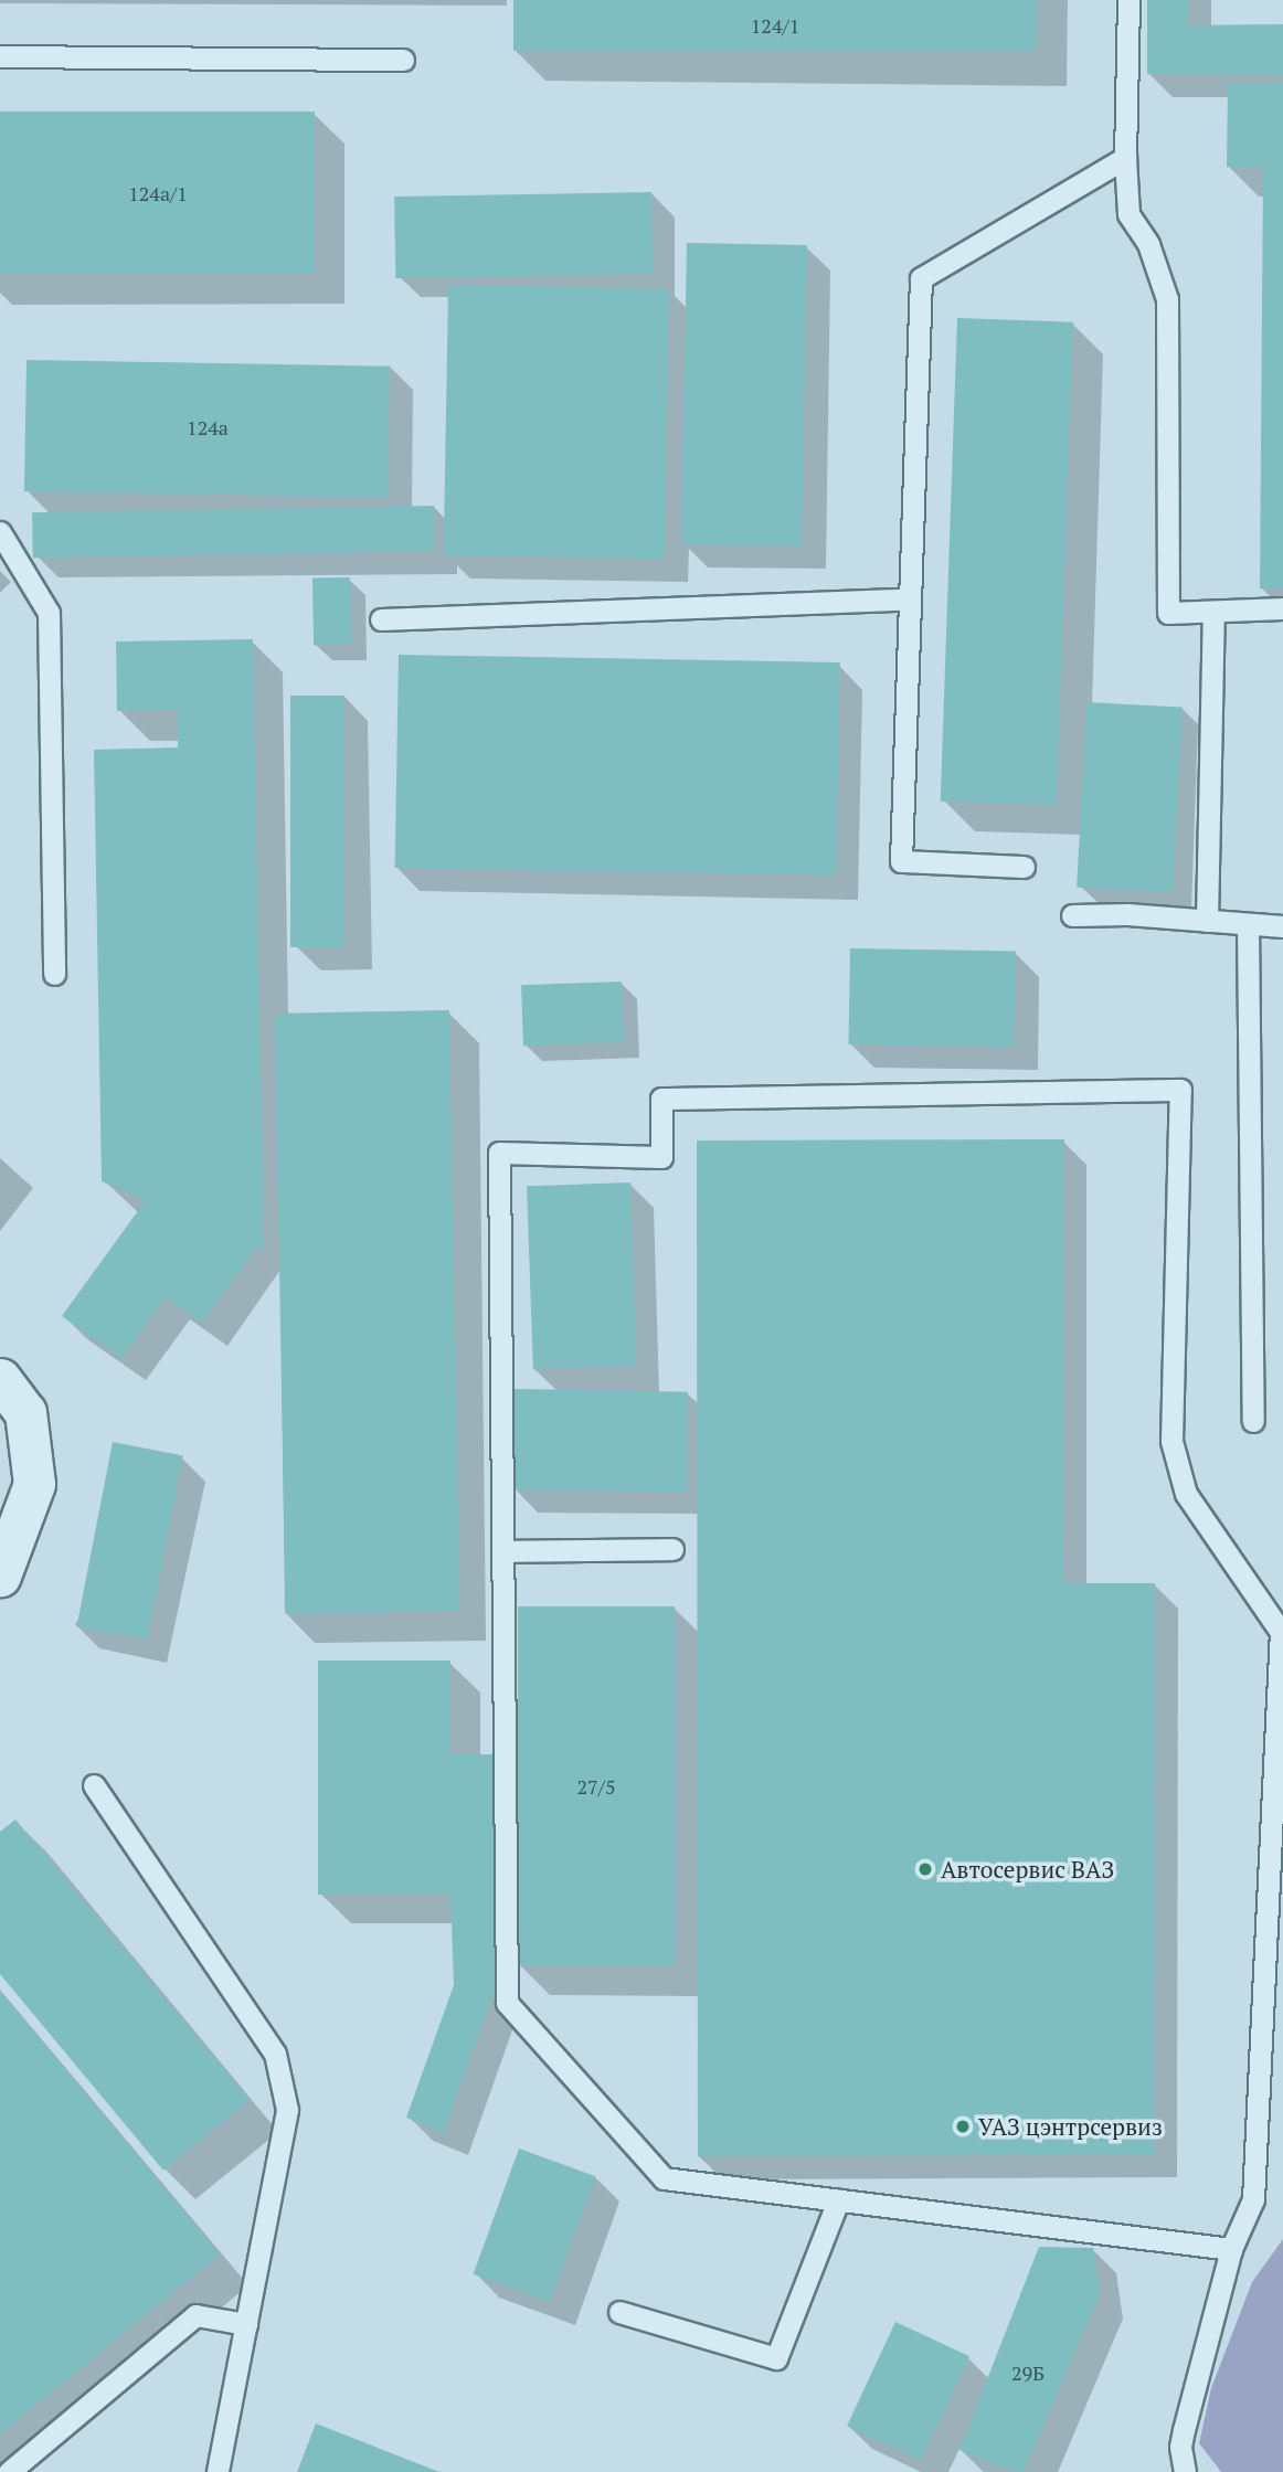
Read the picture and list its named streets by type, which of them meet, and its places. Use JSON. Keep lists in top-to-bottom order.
{
  "places": ["Автосервис ВАЗ", "УАЗ цэнтрсервиз"],
  "house_numbers": [
    "124/1",
    "124а/1",
    "124а",
    "27/5",
    "29Б"
  ]
}
